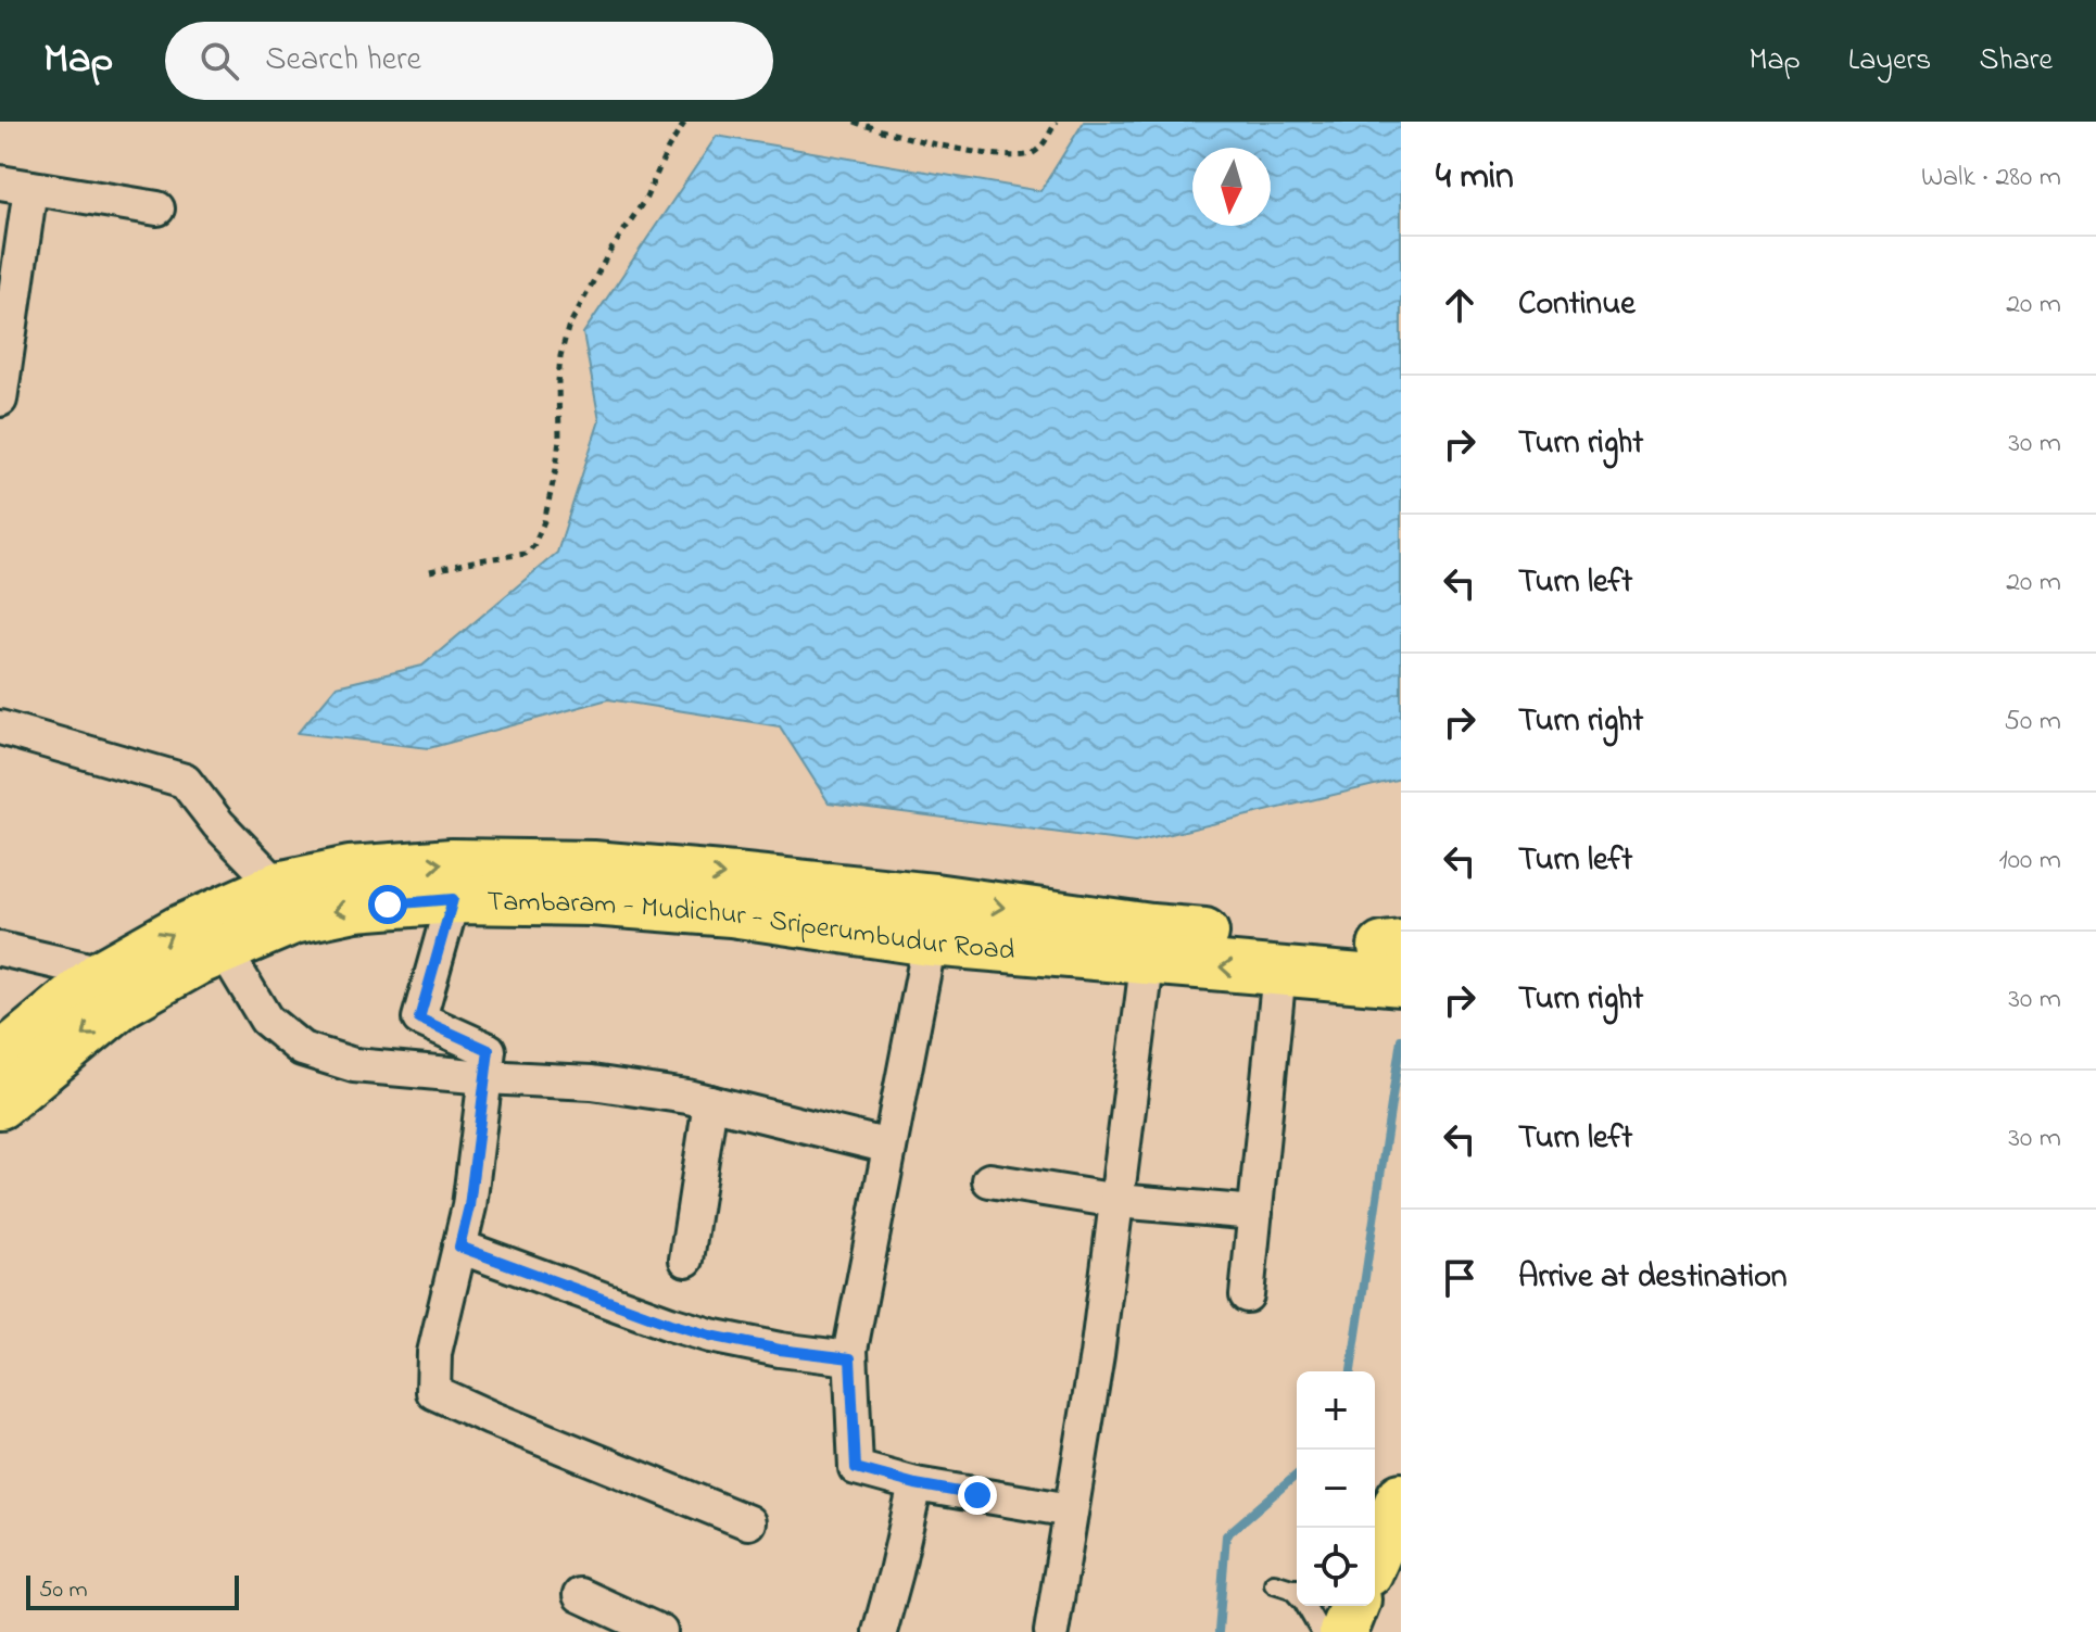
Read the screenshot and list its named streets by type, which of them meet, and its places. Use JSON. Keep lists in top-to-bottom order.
{
  "streets": {
    "main road": ["Tambaram - Mudichur - Sriperumbudur Road"]
  },
  "scale_bar": "50 m",
  "north": "bottom",
  "page": {
    "header": "Map",
    "search": "Search here",
    "nav": ["Map", "Layers", "Share"],
    "heading": ["4 min", "Walk · 280 m"],
    "list": [
      ["Continue", "20 m"],
      ["Turn right", "30 m"],
      ["Turn left", "20 m"],
      ["Turn right", "50 m"],
      ["Turn left", "100 m"],
      ["Turn right", "30 m"],
      ["Turn left", "30 m"],
      "Arrive at destination"
    ],
    "map_buttons": ["+", "−"],
    "scale": "50 m"
  }
}
